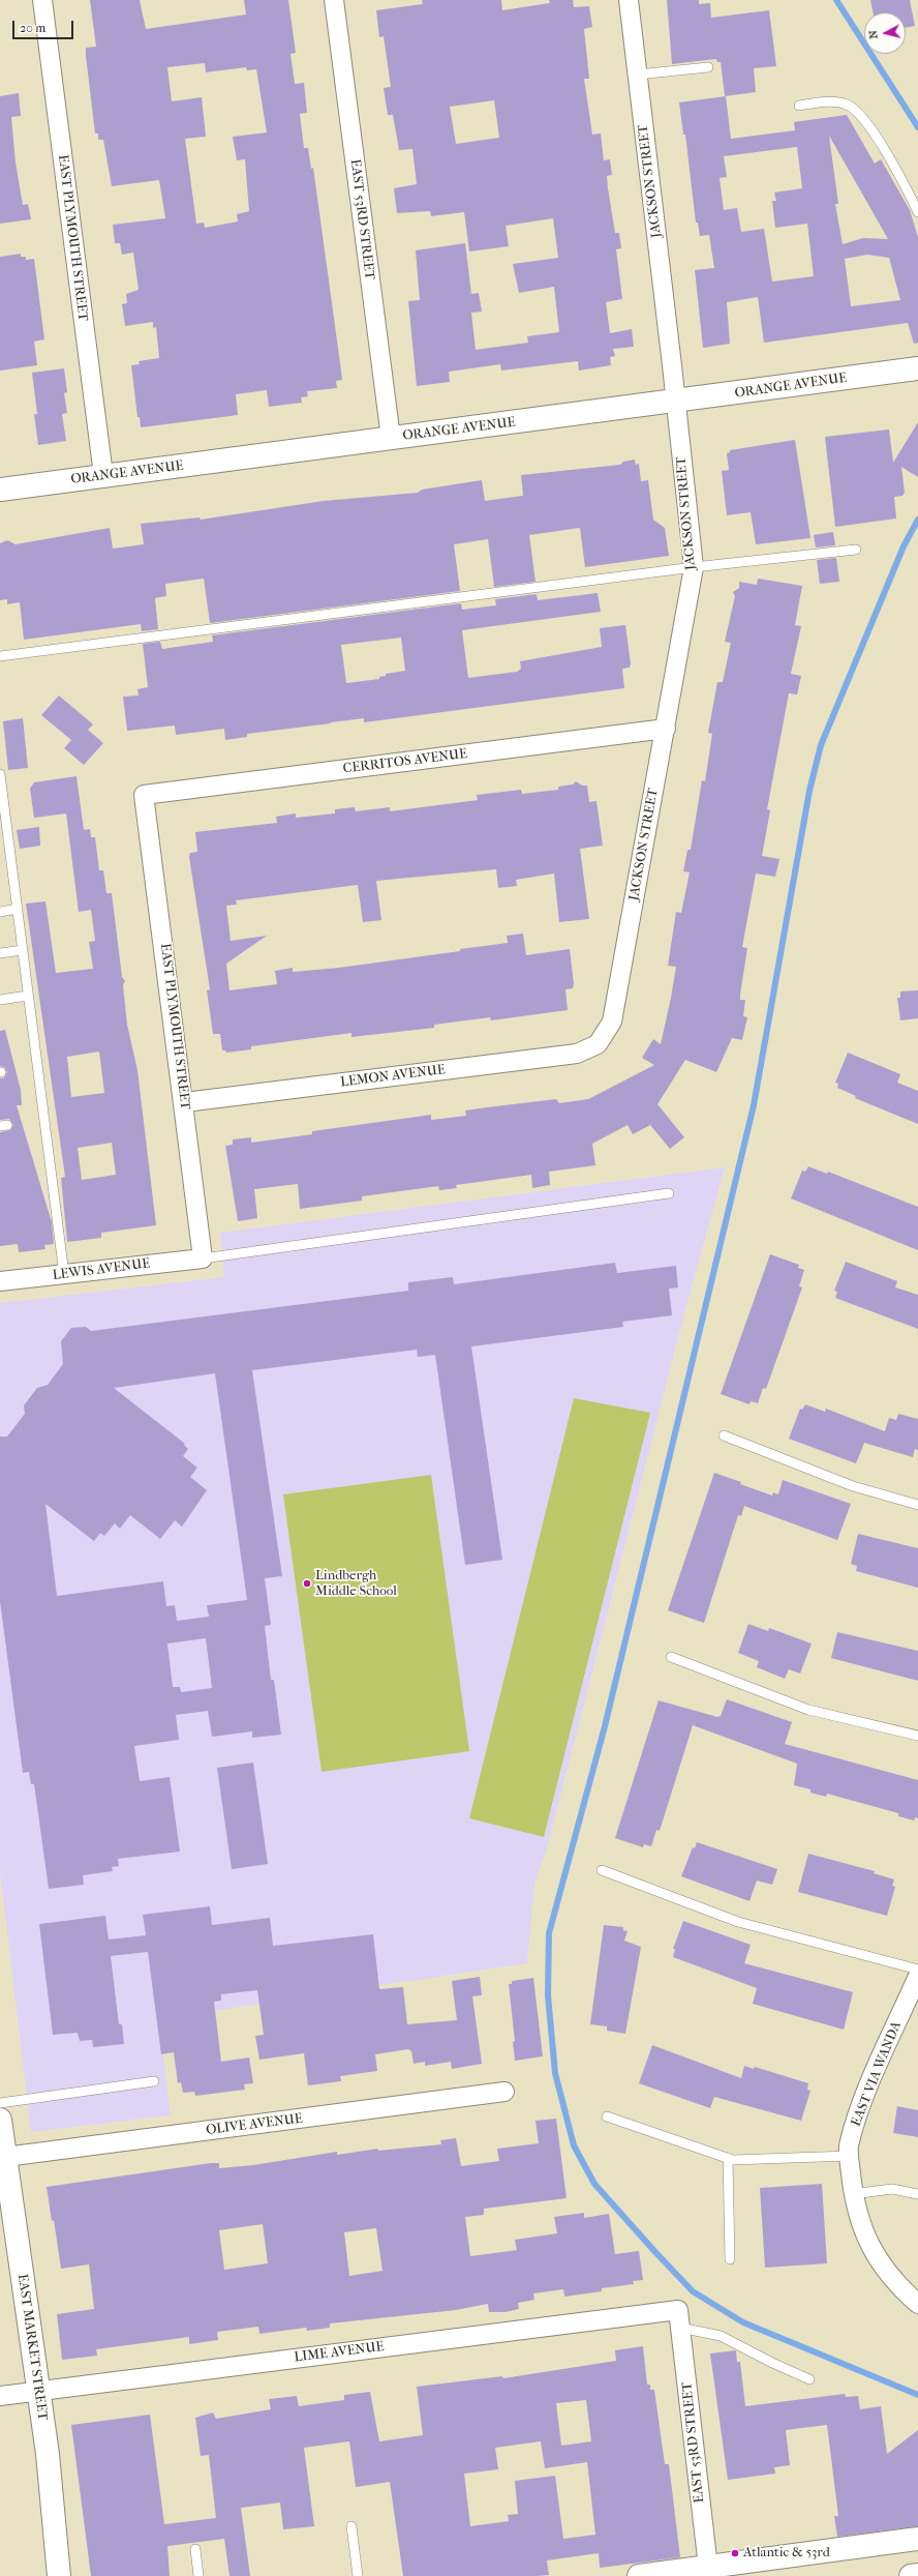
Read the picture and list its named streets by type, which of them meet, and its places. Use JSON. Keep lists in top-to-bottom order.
{
  "streets": {
    "street": [
      "JACKSON STREET",
      "EAST 53RD STREET",
      "EAST PLYMOUTH STREET",
      "ORANGE AVENUE",
      "CERRITOS AVENUE",
      "LEMON AVENUE",
      "LEWIS AVENUE",
      "EAST VIA WANDA",
      "OLIVE AVENUE",
      "EAST MARKET STREET",
      "LIME AVENUE"
    ]
  },
  "crossings": [
    ["JACKSON STREET", "ORANGE AVENUE"],
    ["JACKSON STREET", "CERRITOS AVENUE"],
    ["JACKSON STREET", "LEMON AVENUE"],
    ["EAST 53RD STREET", "ORANGE AVENUE"],
    ["EAST 53RD STREET", "LIME AVENUE"],
    ["EAST PLYMOUTH STREET", "ORANGE AVENUE"],
    ["EAST PLYMOUTH STREET", "CERRITOS AVENUE"],
    ["EAST PLYMOUTH STREET", "LEMON AVENUE"],
    ["EAST PLYMOUTH STREET", "LEWIS AVENUE"],
    ["OLIVE AVENUE", "EAST MARKET STREET"],
    ["EAST MARKET STREET", "LIME AVENUE"]
  ],
  "places": ["Lindbergh Middle School", "Atlantic & 53rd"],
  "scale_bar": "20 m",
  "north": "left"
}
